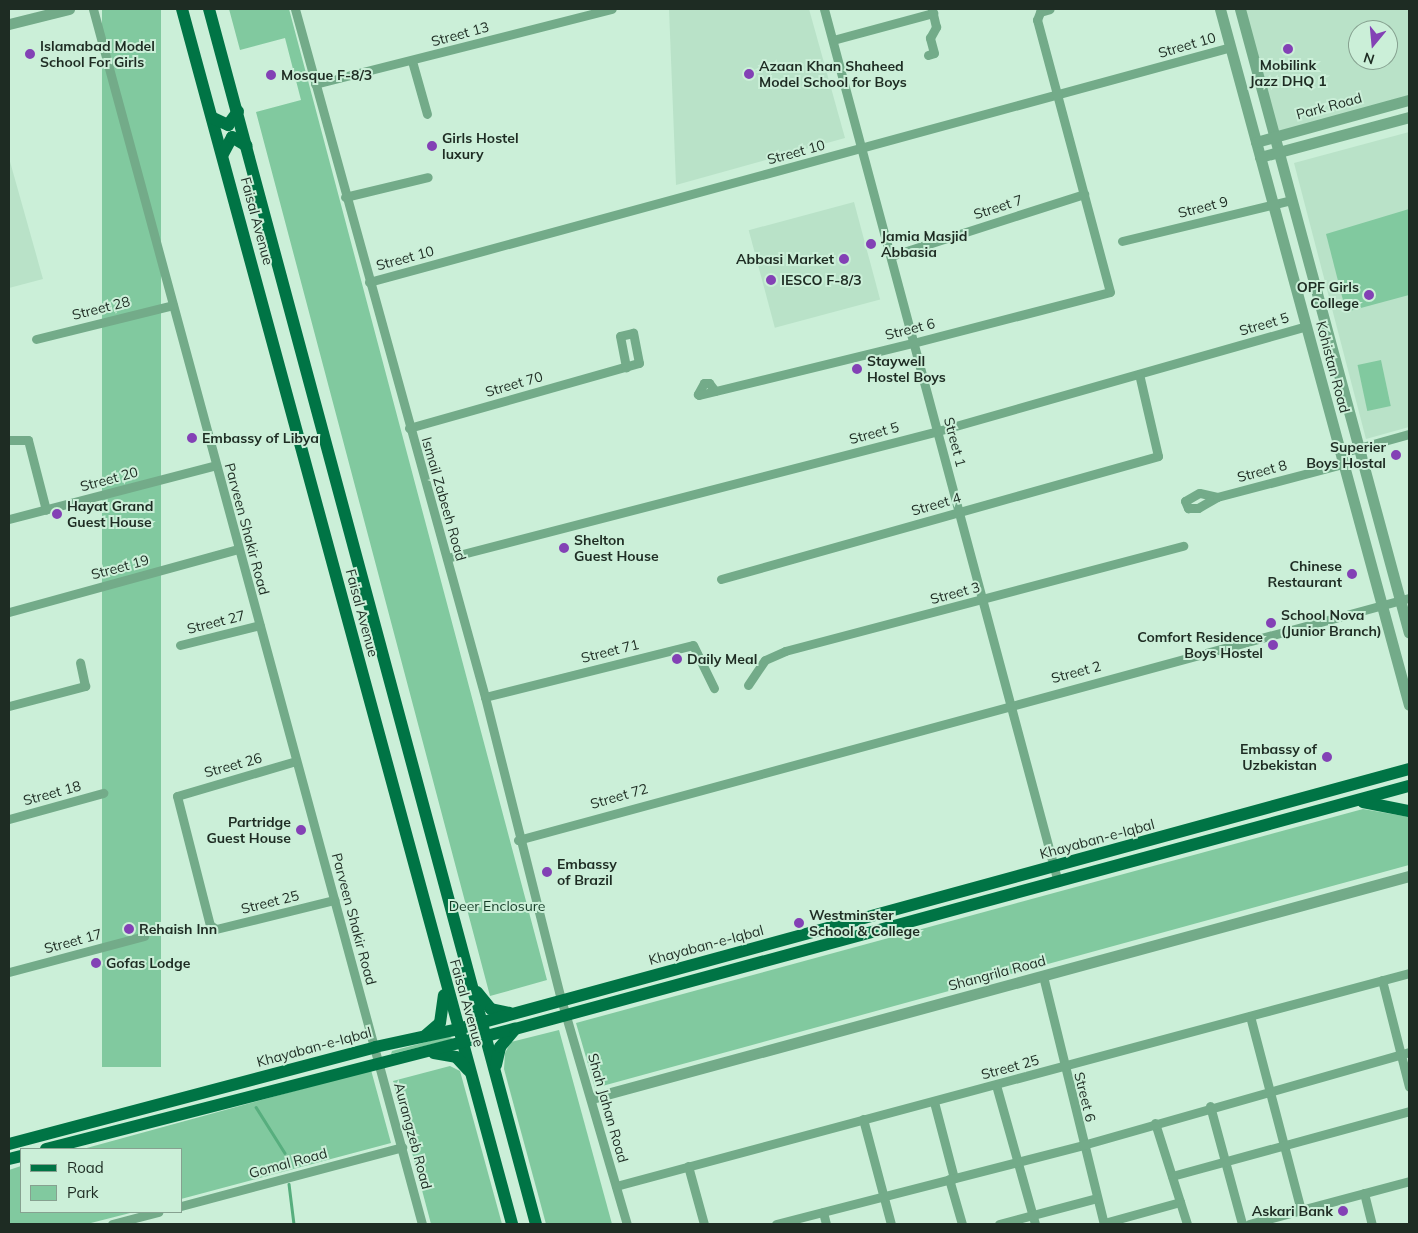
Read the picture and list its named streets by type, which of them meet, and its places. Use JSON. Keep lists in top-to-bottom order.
{
  "streets": {
    "main road": ["Faisal Avenue", "Khayaban-e-Iqbal"],
    "street": [
      "Street 13",
      "Street 10",
      "Park Road",
      "Street 7",
      "Street 9",
      "Street 28",
      "Street 5",
      "Street 6",
      "Kohistan Road",
      "Street 70",
      "Street 1",
      "Street 8",
      "Street 20",
      "Ismail Zabeeh Road",
      "Street 4",
      "Parveen Shakir Road",
      "Street 19",
      "Street 3",
      "Street 27",
      "Street 71",
      "Street 2",
      "Street 26",
      "Street 18",
      "Street 72",
      "Street 25",
      "Street 17",
      "Shangrila Road",
      "Shah Jahan Road",
      "Aurangzeb Road",
      "Gomal Road"
    ]
  },
  "crossings": [
    ["Street 13", "Ismail Zabeeh Road"],
    ["Street 10", "Kohistan Road"],
    ["Street 10", "Street 1"],
    ["Street 10", "Ismail Zabeeh Road"],
    ["Park Road", "Kohistan Road"],
    ["Street 7", "Street 6"],
    ["Street 7", "Street 1"],
    ["Street 9", "Kohistan Road"],
    ["Faisal Avenue", "Khayaban-e-Iqbal"],
    ["Street 28", "Parveen Shakir Road"],
    ["Street 5", "Kohistan Road"],
    ["Street 5", "Street 1"],
    ["Street 5", "Ismail Zabeeh Road"],
    ["Street 5", "Street 4"],
    ["Street 6", "Street 1"],
    ["Street 6", "Street 25"],
    ["Street 6", "Shangrila Road"],
    ["Kohistan Road", "Street 8"],
    ["Kohistan Road", "Street 2"],
    ["Street 70", "Ismail Zabeeh Road"],
    ["Street 1", "Street 4"],
    ["Street 1", "Street 3"],
    ["Street 1", "Street 2"],
    ["Street 1", "Khayaban-e-Iqbal"],
    ["Street 20", "Parveen Shakir Road"],
    ["Ismail Zabeeh Road", "Street 71"],
    ["Ismail Zabeeh Road", "Street 72"],
    ["Ismail Zabeeh Road", "Khayaban-e-Iqbal"],
    ["Ismail Zabeeh Road", "Shah Jahan Road"],
    ["Parveen Shakir Road", "Street 19"],
    ["Parveen Shakir Road", "Street 27"],
    ["Parveen Shakir Road", "Street 26"],
    ["Parveen Shakir Road", "Khayaban-e-Iqbal"],
    ["Parveen Shakir Road", "Street 25"],
    ["Parveen Shakir Road", "Aurangzeb Road"],
    ["Street 2", "Street 72"],
    ["Street 26", "Street 25"],
    ["Khayaban-e-Iqbal", "Shah Jahan Road"],
    ["Khayaban-e-Iqbal", "Aurangzeb Road"],
    ["Street 25", "Shah Jahan Road"],
    ["Shangrila Road", "Shah Jahan Road"],
    ["Aurangzeb Road", "Gomal Road"]
  ],
  "parks": ["Deer Enclosure"],
  "places": [
    "Mobilink Jazz DHQ 1",
    "Islamabad Model School For Girls",
    "Azaan Khan Shaheed Model School for Boys",
    "Mosque F-8/3",
    "Girls Hostel luxury",
    "Jamia Masjid Abbasia",
    "Abbasi Market",
    "IESCO F-8/3",
    "OPF Girls College",
    "Staywell Hostel Boys",
    "Embassy of Libya",
    "Superier Boys Hostal",
    "Hayat Grand Guest House",
    "Shelton Guest House",
    "Chinese Restaurant",
    "School Nova (Junior Branch)",
    "Comfort Residence Boys Hostel",
    "Daily Meal",
    "Embassy of Uzbekistan",
    "Partridge Guest House",
    "Embassy of Brazil",
    "Westminster School & College",
    "Rehaish Inn",
    "Gofas Lodge",
    "Askari Bank"
  ],
  "legend": ["Road", "Park"],
  "north": "bottom"
}
